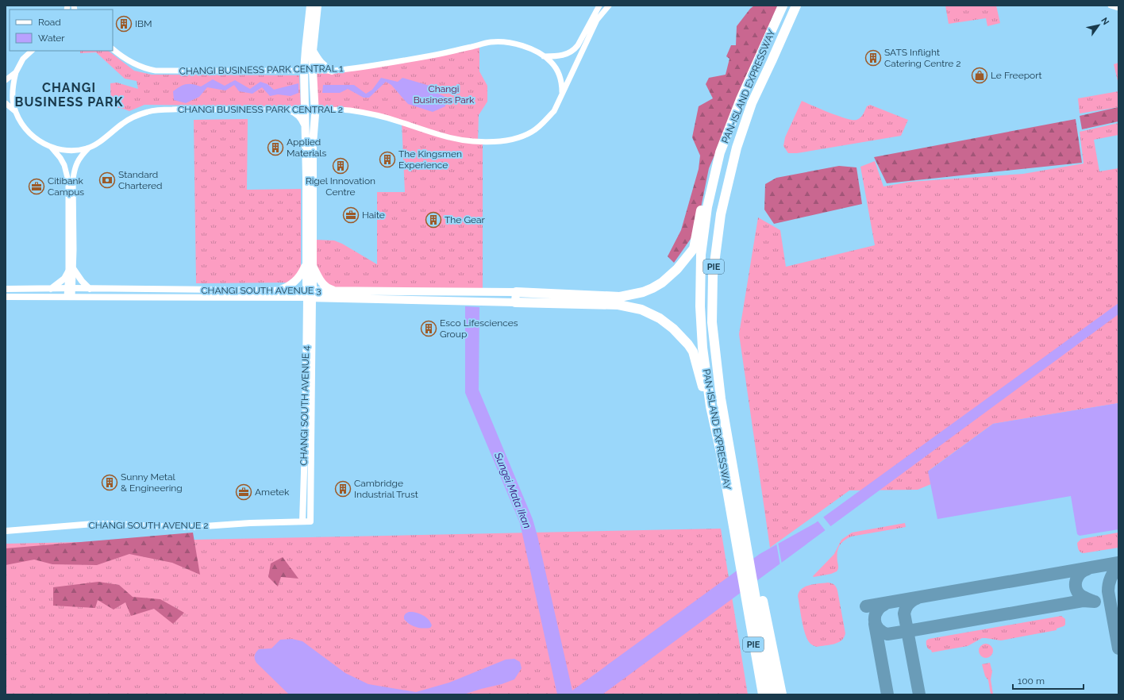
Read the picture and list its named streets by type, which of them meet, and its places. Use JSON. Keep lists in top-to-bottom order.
{
  "streets": {
    "highway": ["PAN-ISLAND EXPRESSWAY", "PIE"],
    "main road": ["CHANGI SOUTH AVENUE 3"],
    "street": [
      "CHANGI BUSINESS PARK CENTRAL 1",
      "CHANGI BUSINESS PARK CENTRAL 2",
      "CHANGI SOUTH AVENUE 4",
      "CHANGI SOUTH AVENUE 2"
    ]
  },
  "crossings": [
    ["CHANGI BUSINESS PARK CENTRAL 1", "CHANGI BUSINESS PARK CENTRAL 2"],
    ["PAN-ISLAND EXPRESSWAY", "PIE"],
    ["CHANGI SOUTH AVENUE 3", "CHANGI SOUTH AVENUE 4"],
    ["CHANGI SOUTH AVENUE 4", "CHANGI SOUTH AVENUE 2"]
  ],
  "districts": ["CHANGI BUSINESS PARK"],
  "water": ["Sungei Mata Ikan"],
  "parks": ["Changi Business Park"],
  "places": {
    "building": [
      "IBM",
      "SATS Inflight Catering Centre 2",
      "Applied Materials",
      "The Kingsmen Experience",
      "Rigel Innovation Centre",
      "The Gear",
      "Esco Lifesciences Group",
      "Sunny Metal & Engineering",
      "Cambridge Industrial Trust"
    ],
    "shop": ["Le Freeport"],
    "bank": ["Standard Chartered"],
    "office": ["Citibank Campus", "Haite", "Ametek"]
  },
  "legend": ["Road", "Water"],
  "scale_bar": "100 m",
  "north": "top right"
}
